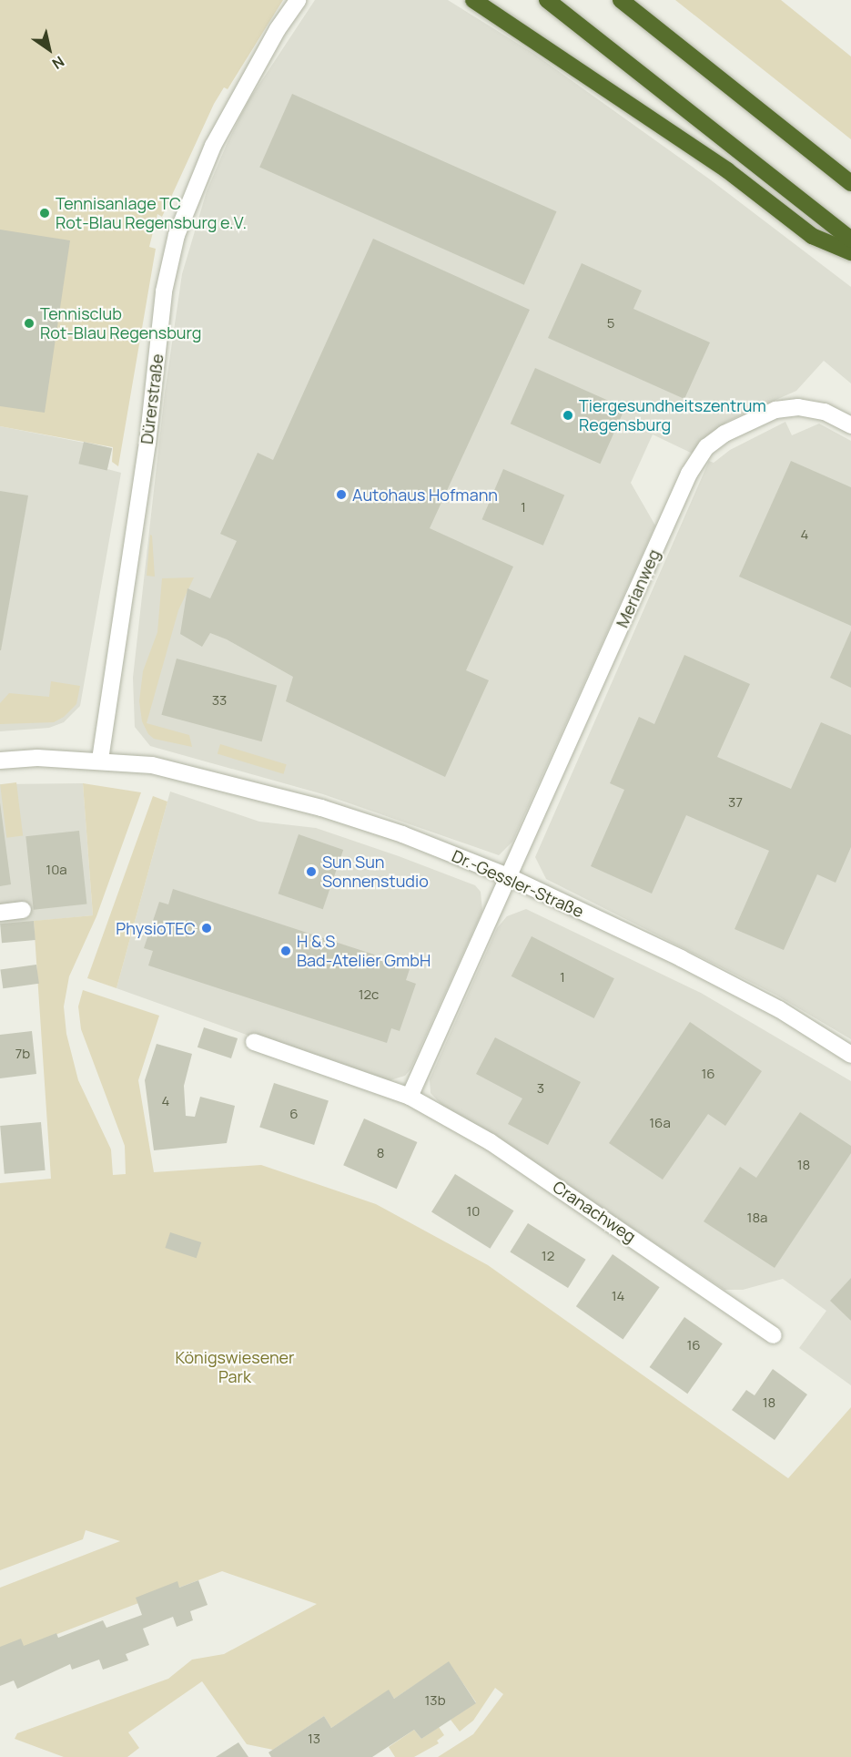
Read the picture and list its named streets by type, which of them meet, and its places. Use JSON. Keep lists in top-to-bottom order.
{
  "streets": {
    "street": [
      "Dürerstraße",
      "Merianweg",
      "Dr.-Gessler-Straße",
      "Cranachweg"
    ]
  },
  "crossings": [
    ["Dürerstraße", "Dr.-Gessler-Straße"],
    ["Merianweg", "Dr.-Gessler-Straße"]
  ],
  "parks": ["Königswiesener Park"],
  "places": [
    "Tennisanlage TC Rot-Blau Regensburg e.V.",
    "Tennisclub Rot-Blau Regensburg",
    "Tiergesundheitszentrum Regensburg",
    "Autohaus Hofmann",
    "Sun Sun Sonnenstudio",
    "PhysioTEC",
    "H & S Bad-Atelier GmbH"
  ],
  "house_numbers": [
    "5",
    "1",
    "4",
    "33",
    "37",
    "10a",
    "1",
    "12c",
    "7b",
    "16",
    "3",
    "4",
    "6",
    "16a",
    "8",
    "18",
    "10",
    "18a",
    "12",
    "14",
    "16",
    "18",
    "13b",
    "13"
  ],
  "north": "bottom right"
}
